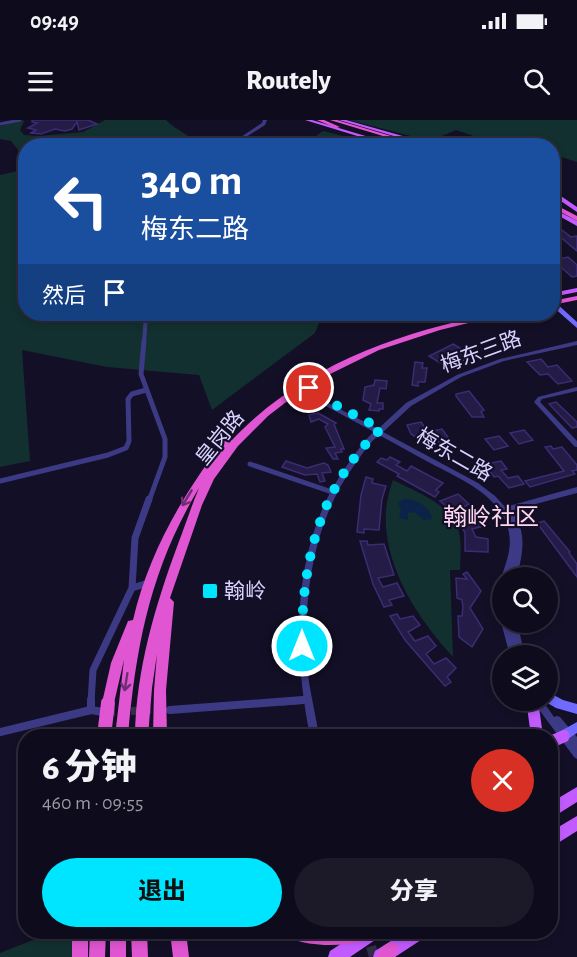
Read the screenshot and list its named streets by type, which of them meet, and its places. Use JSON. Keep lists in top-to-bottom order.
{
  "streets": {
    "highway": ["皇岗路"],
    "street": ["梅东三路", "梅东二路"]
  },
  "crossings": [
    ["梅东三路", "梅东二路"],
    ["皇岗路", "梅东二路"]
  ],
  "districts": ["翰岭社区"],
  "places": {
    "transit": ["翰岭"]
  },
  "page": {
    "status": "09:49",
    "header": "Routely",
    "turn": ["340 m", "梅东二路"],
    "then": "然后",
    "heading": ["6 分钟", "460 m · 09:55"],
    "buttons": ["退出", "分享"]
  }
}
